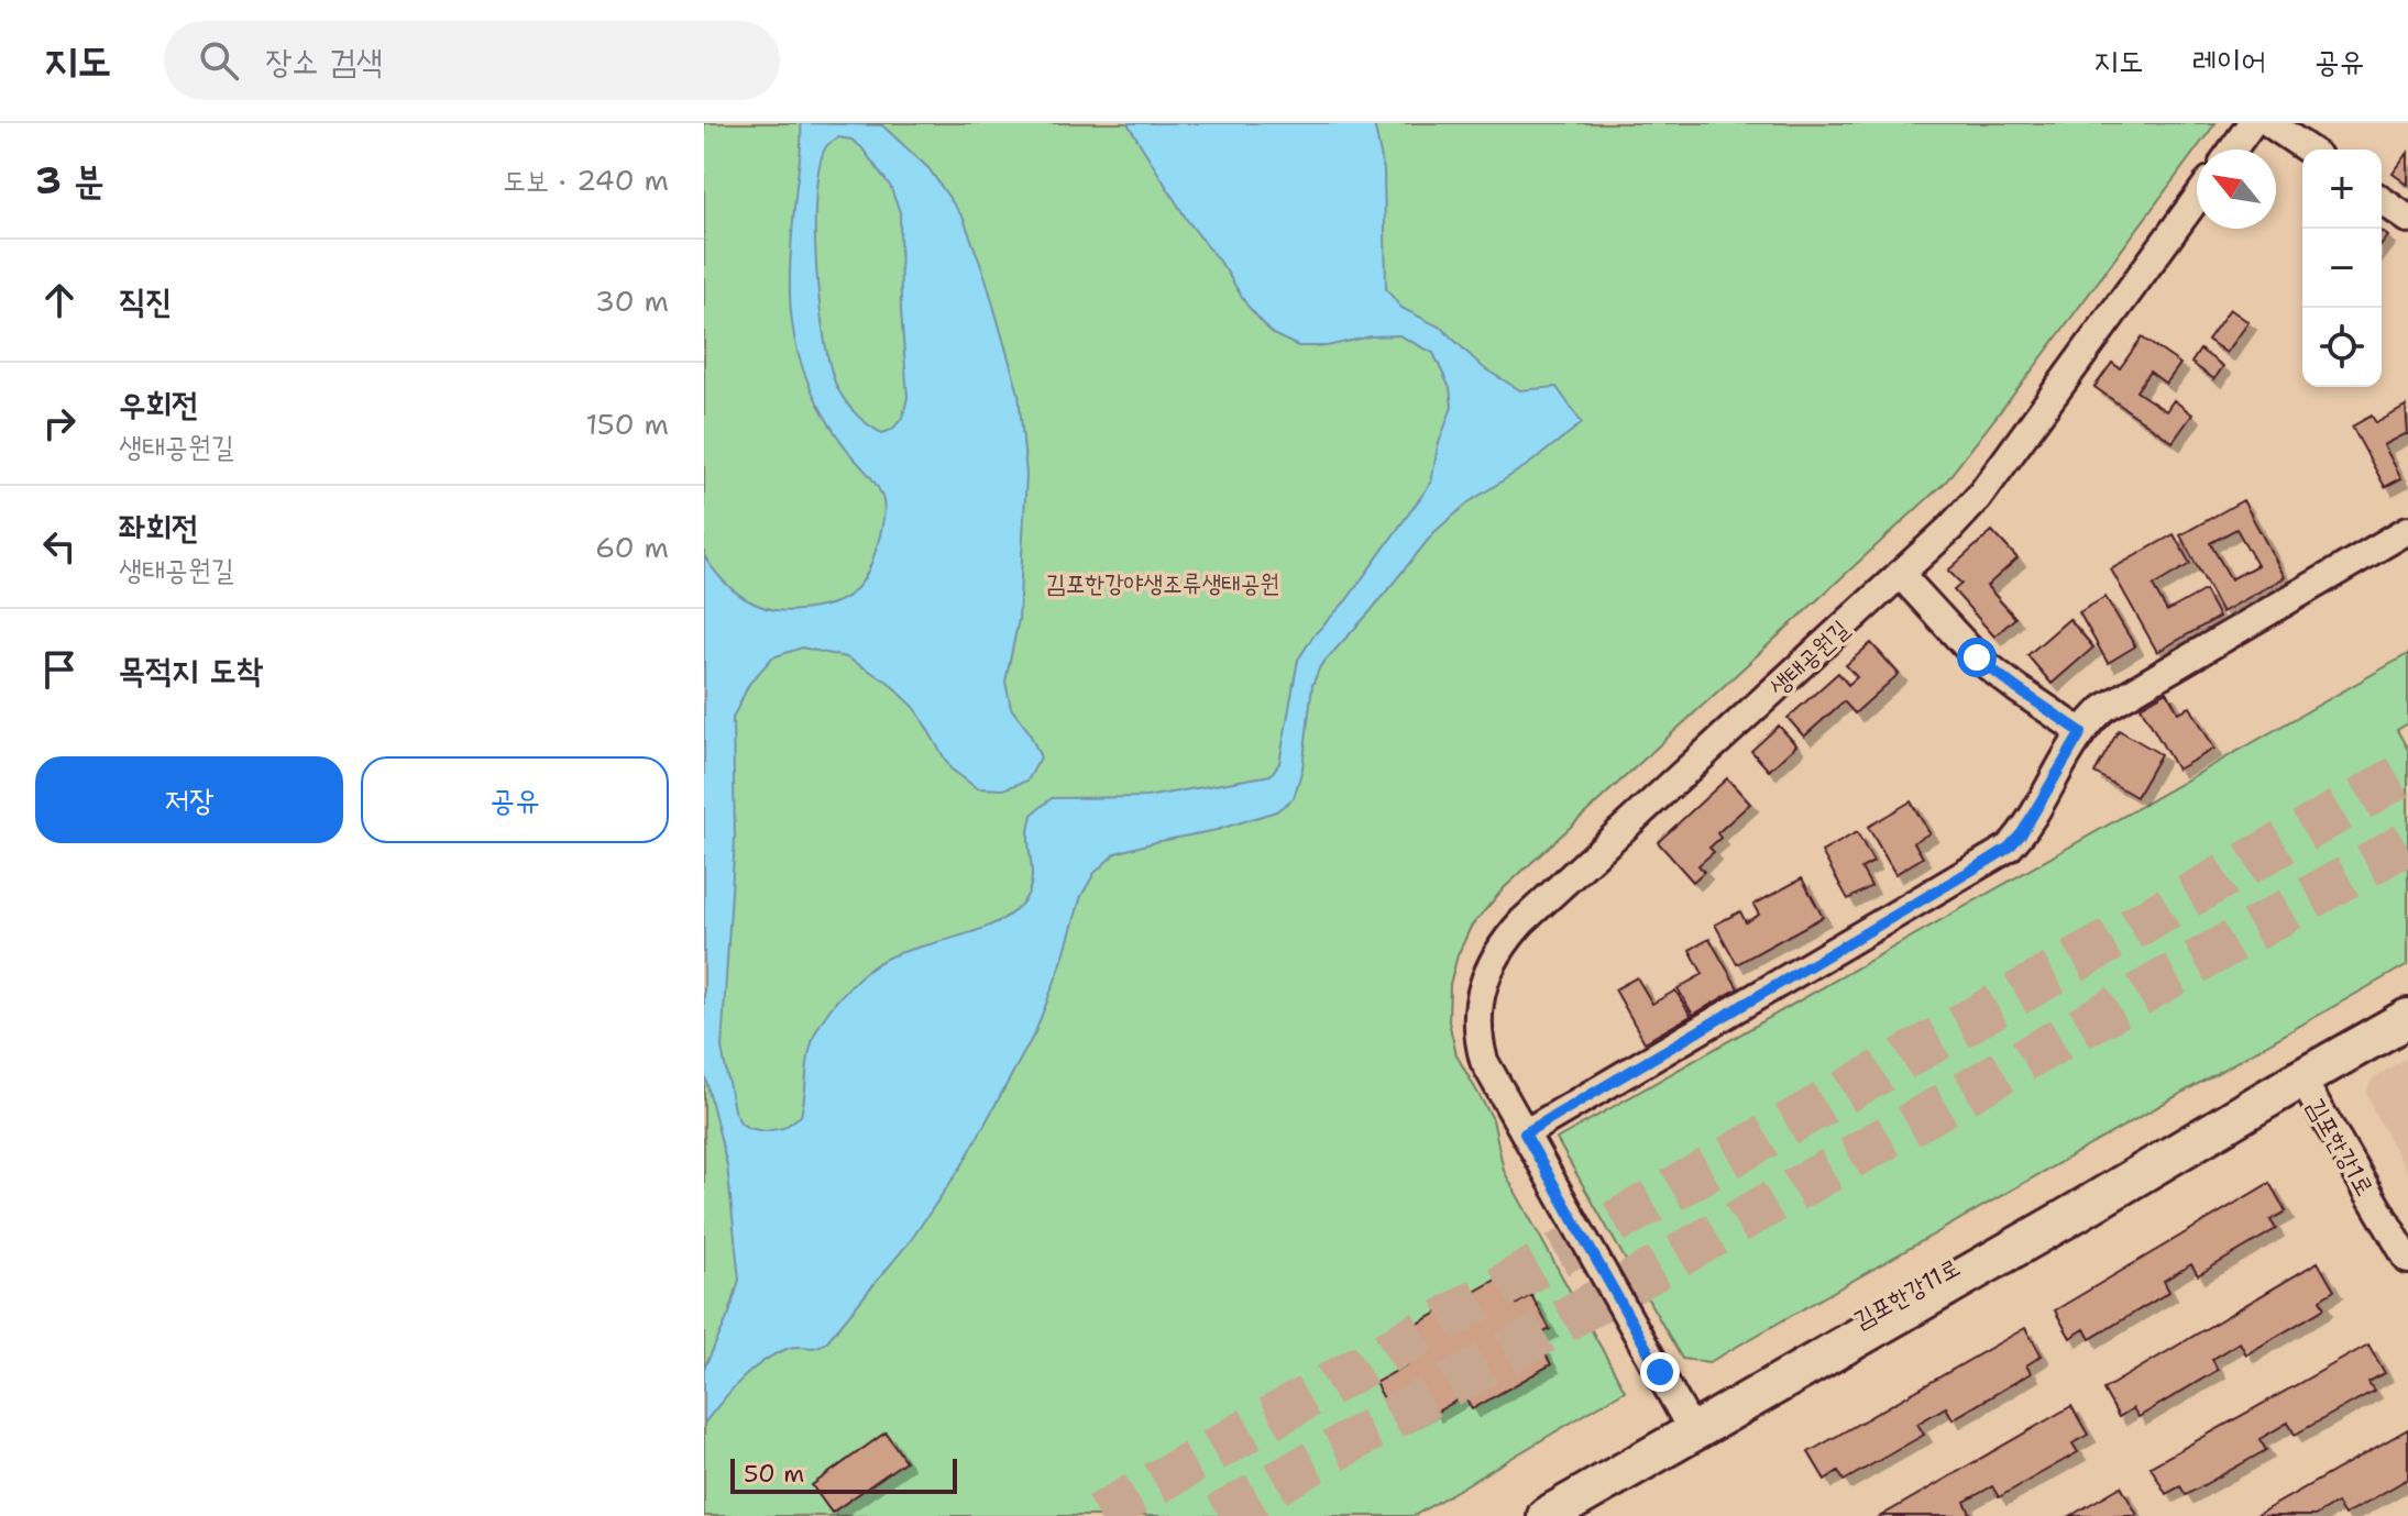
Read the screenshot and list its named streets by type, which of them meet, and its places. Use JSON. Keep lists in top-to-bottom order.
{
  "streets": {
    "main road": ["김포한강11로"],
    "street": ["생태공원길", "김포한강1로"]
  },
  "crossings": [
    ["생태공원길", "김포한강11로"],
    ["김포한강1로", "김포한강11로"]
  ],
  "parks": ["김포한강야생조류생태공원"],
  "scale_bar": "50 m",
  "north": "top left",
  "page": {
    "header": "지도",
    "search": "장소 검색",
    "nav": ["지도", "레이어", "공유"],
    "heading": ["3 분", "도보 · 240 m"],
    "map_buttons": ["+", "−"],
    "list": [
      ["직진", "30 m"],
      ["우회전", "생태공원길", "150 m"],
      ["좌회전", "생태공원길", "60 m"],
      "목적지 도착"
    ],
    "buttons": ["저장", "공유"],
    "scale": "50 m"
  }
}
